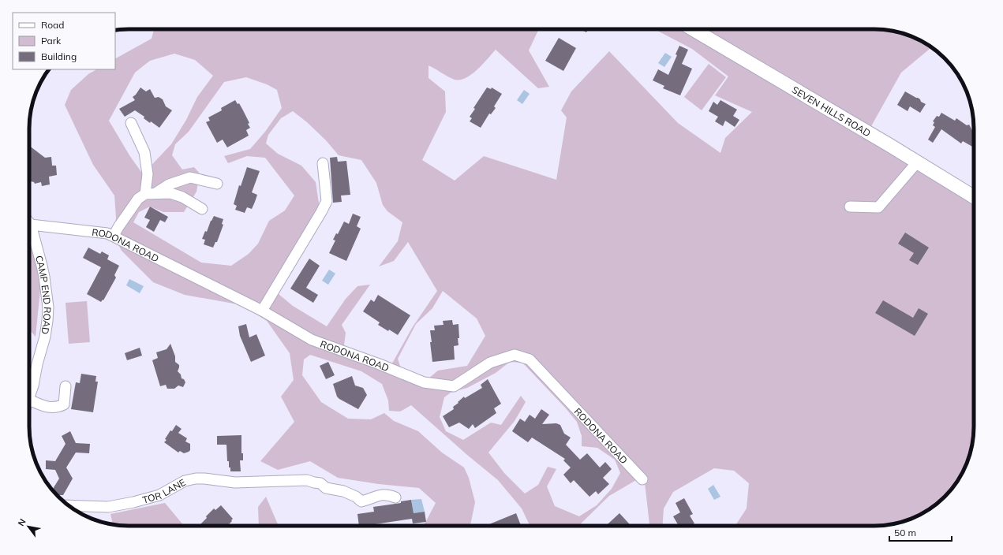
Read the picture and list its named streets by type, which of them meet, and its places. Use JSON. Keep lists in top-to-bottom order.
{
  "streets": {
    "main road": ["SEVEN HILLS ROAD"],
    "street": ["RODONA ROAD", "CAMP END ROAD", "TOR LANE"]
  },
  "legend": ["Road", "Park", "Building"],
  "scale_bar": "50 m",
  "north": "top left"
}
